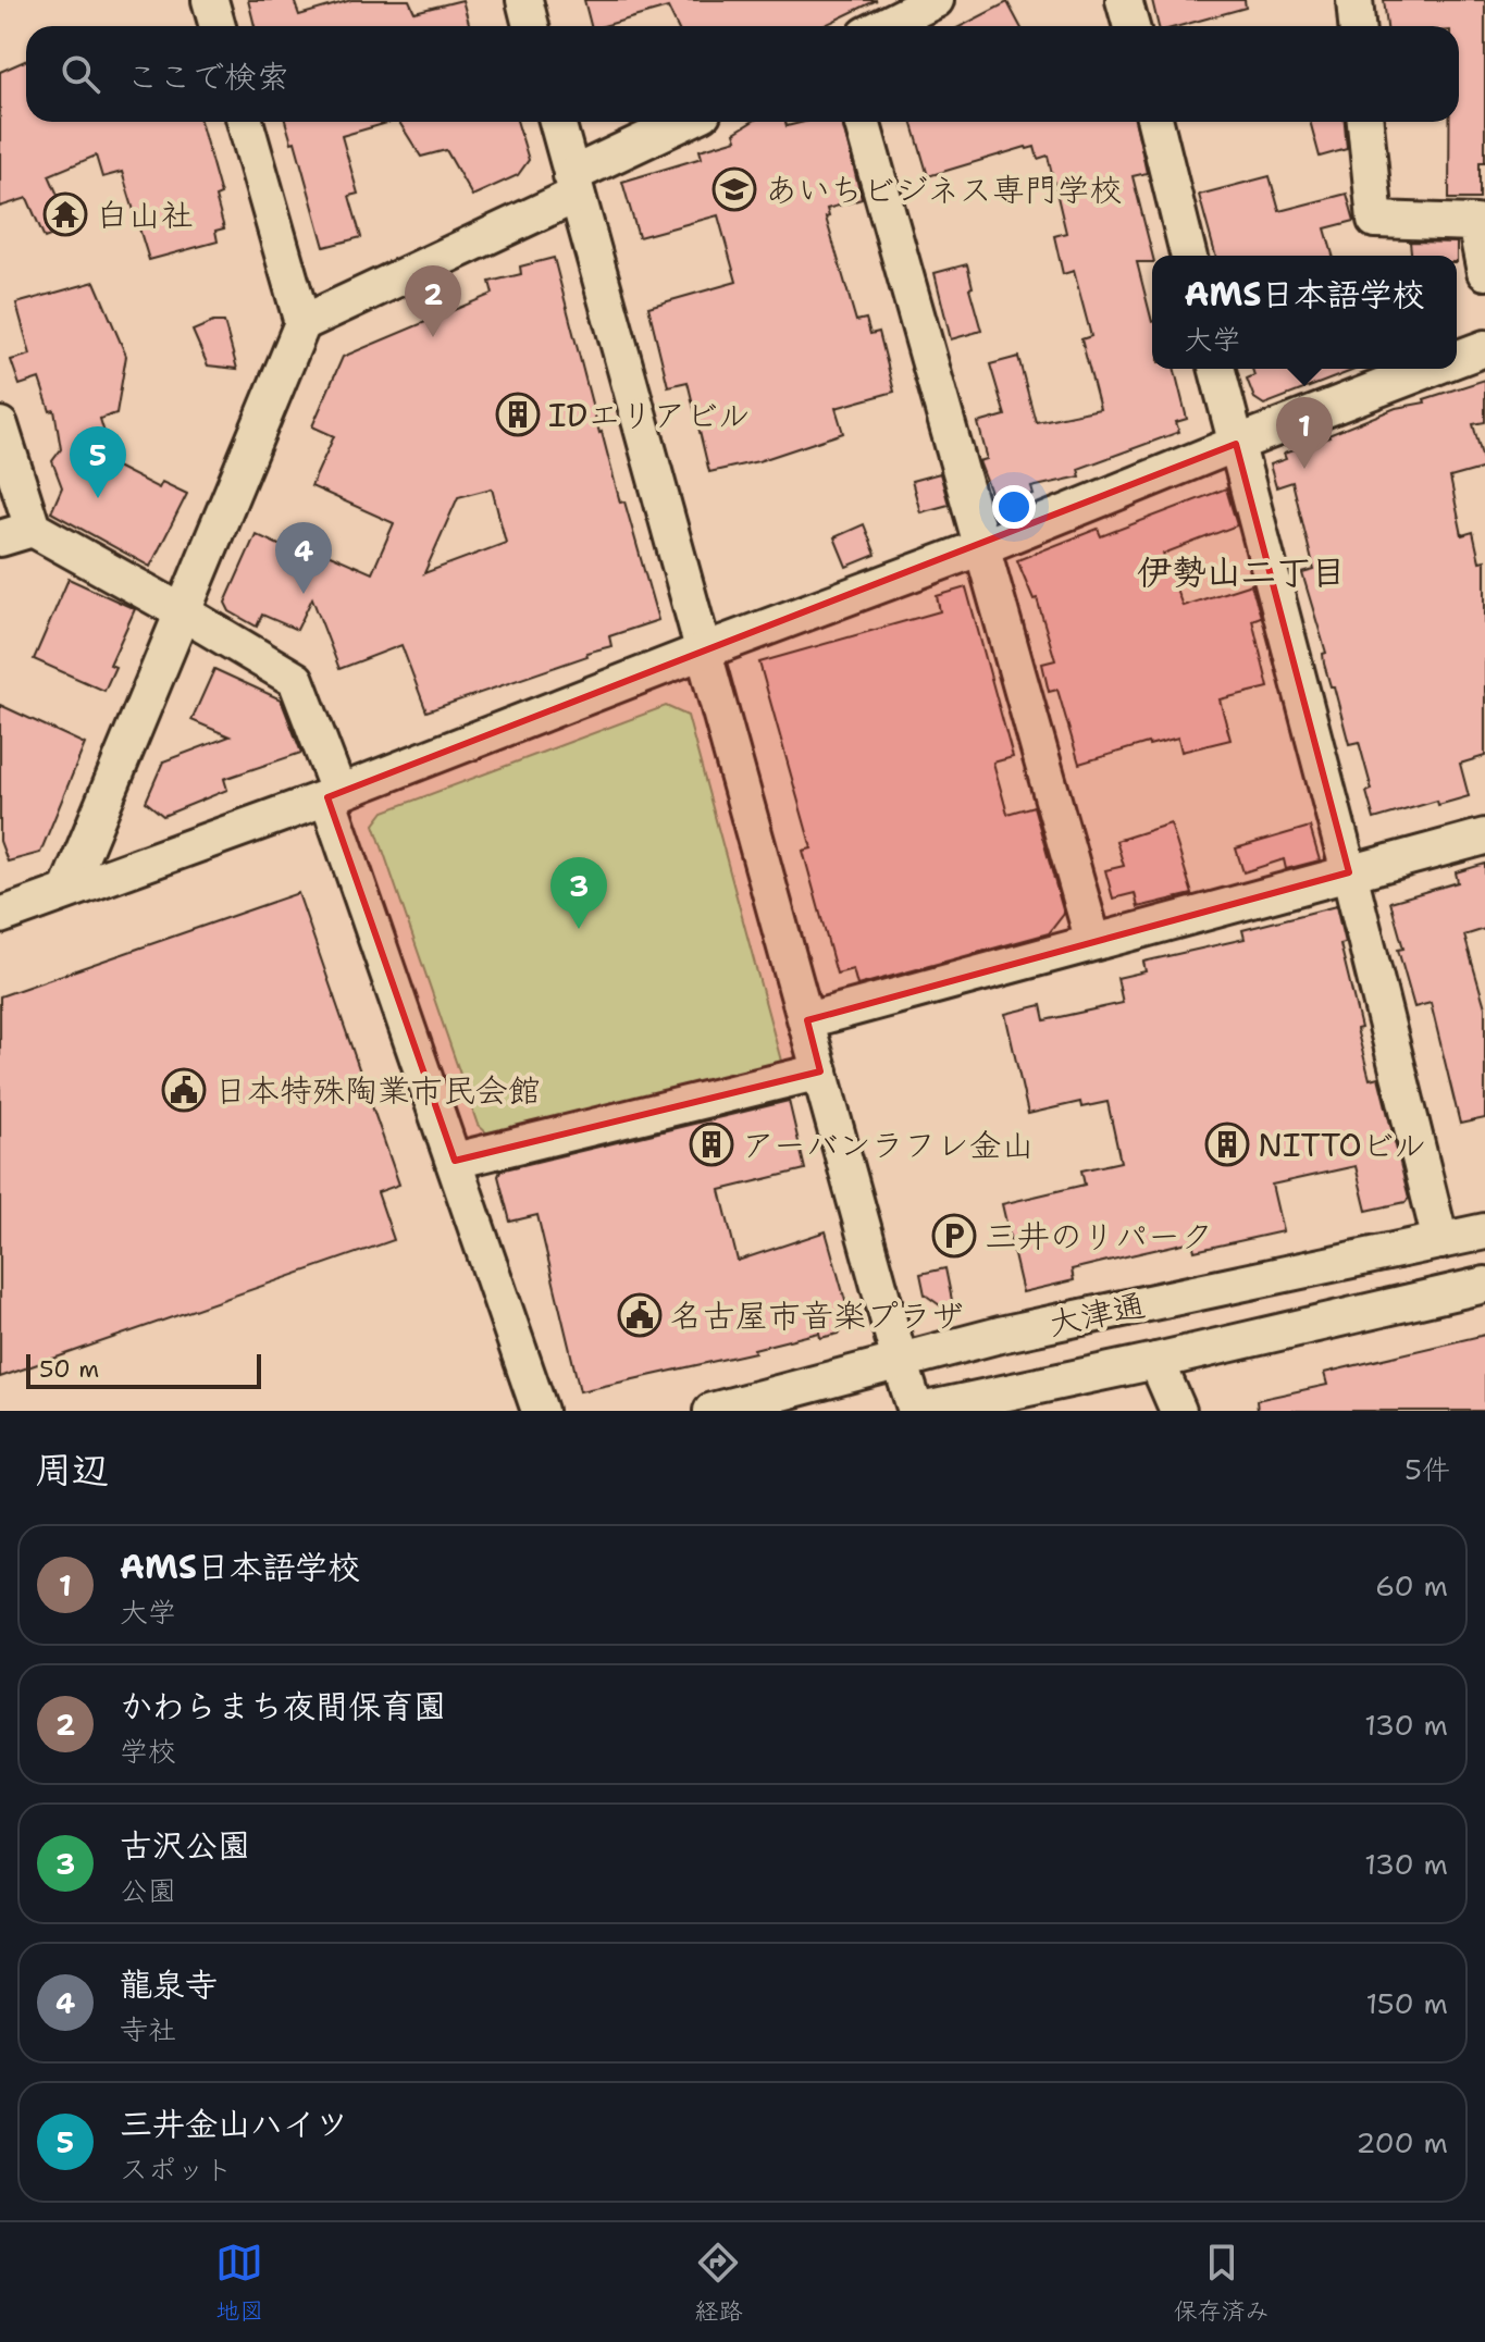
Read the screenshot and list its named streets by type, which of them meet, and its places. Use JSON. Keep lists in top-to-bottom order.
{
  "streets": {
    "street": ["大津通"]
  },
  "districts": ["伊勢山二丁目"],
  "places": {
    "school or university": ["あいちビジネス専門学校"],
    "temple": ["白山社"],
    "building": ["IDエリアビル", "アーバンラフレ金山", "NITTOビル"],
    "public building": ["日本特殊陶業市民会館", "名古屋市音楽プラザ"],
    "parking": ["三井のリパーク"]
  },
  "scale_bar": "50 m",
  "page": {
    "search": "ここで検索",
    "popup": ["AMS日本語学校", "大学"],
    "pins": [
      "2",
      "1",
      "5",
      "4",
      "3"
    ],
    "scale": "50 m",
    "heading": ["周辺", "5件"],
    "list": [
      {
        "mark": "1",
        "name": "AMS日本語学校",
        "note": "大学",
        "value": "60 m"
      },
      {
        "mark": "2",
        "name": "かわらまち夜間保育園",
        "note": "学校",
        "value": "130 m"
      },
      {
        "mark": "3",
        "name": "古沢公園",
        "note": "公園",
        "value": "130 m"
      },
      {
        "mark": "4",
        "name": "龍泉寺",
        "note": "寺社",
        "value": "150 m"
      },
      {
        "mark": "5",
        "name": "三井金山ハイツ",
        "note": "スポット",
        "value": "200 m"
      }
    ],
    "nav": ["地図", "経路", "保存済み"]
  }
}
